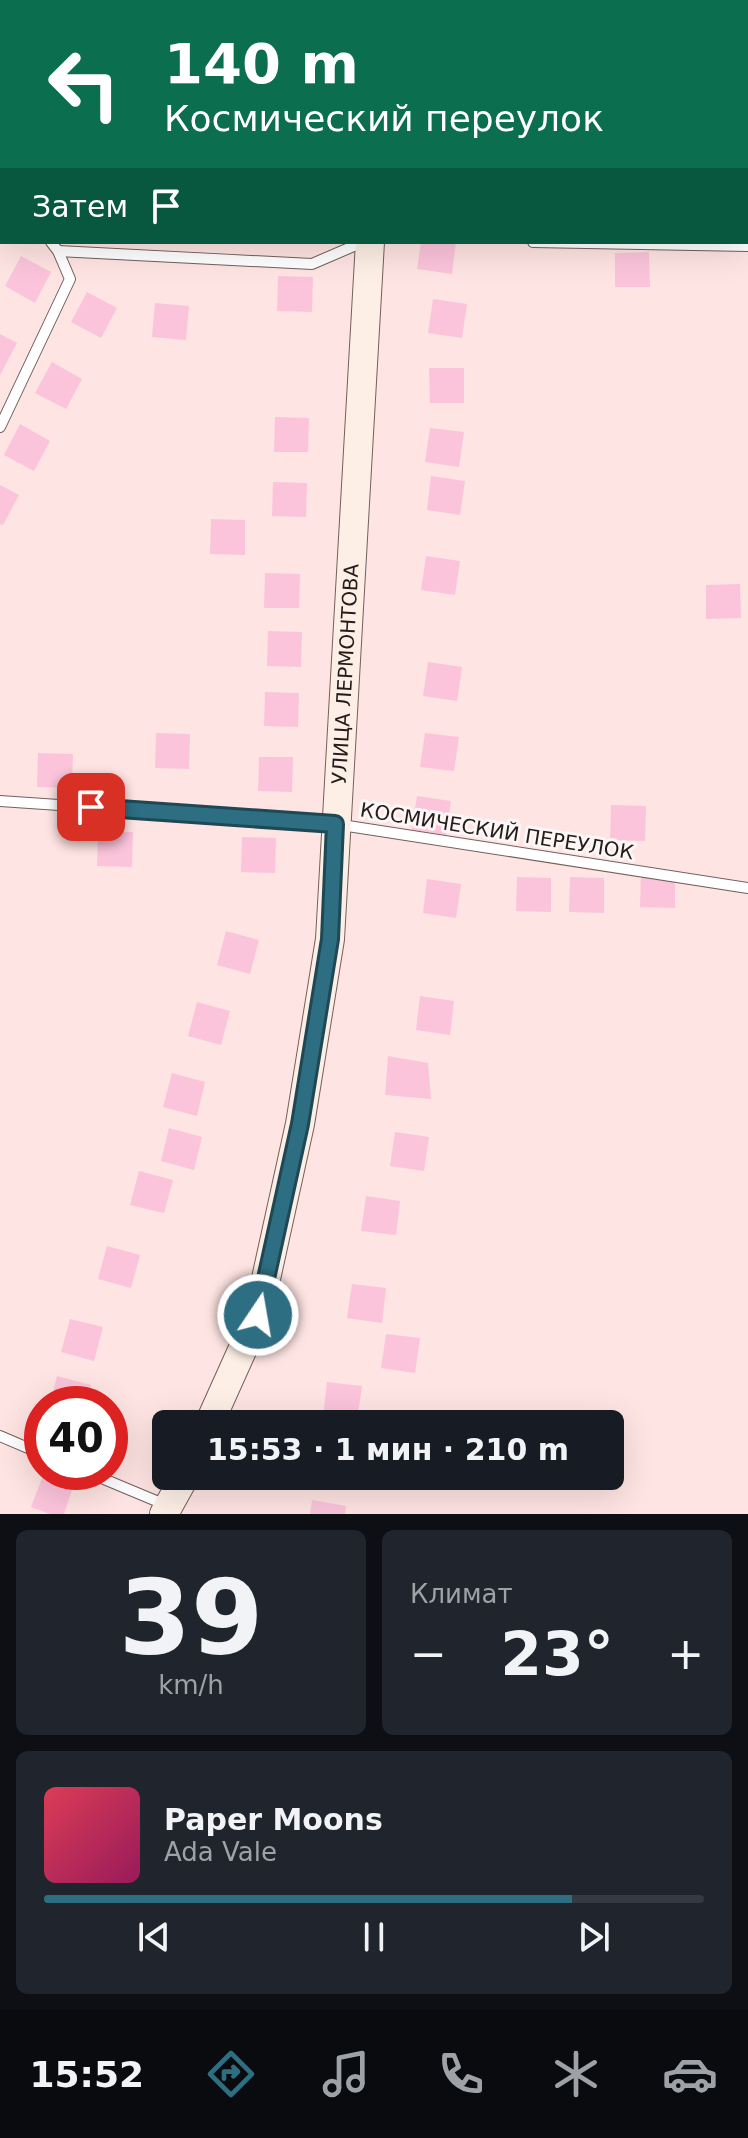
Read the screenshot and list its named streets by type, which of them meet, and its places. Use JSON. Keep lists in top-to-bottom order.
{
  "streets": {
    "street": ["УЛИЦА ЛЕРМОНТОВА"],
    "lane": ["КОСМИЧЕСКИЙ ПЕРЕУЛОК"]
  },
  "crossings": [
    ["УЛИЦА ЛЕРМОНТОВА", "КОСМИЧЕСКИЙ ПЕРЕУЛОК"]
  ],
  "page": {
    "turn": ["140 m", "Космический переулок"],
    "then": "Затем",
    "limit": "40",
    "trip": "15:53 · 1 мин · 210 m",
    "tile": [
      ["39", "km/h"],
      "Климат"
    ],
    "heat": ["−", "23°", "+"],
    "song": ["Paper Moons", "Ada Vale"],
    "tabs": "15:52"
  }
}
